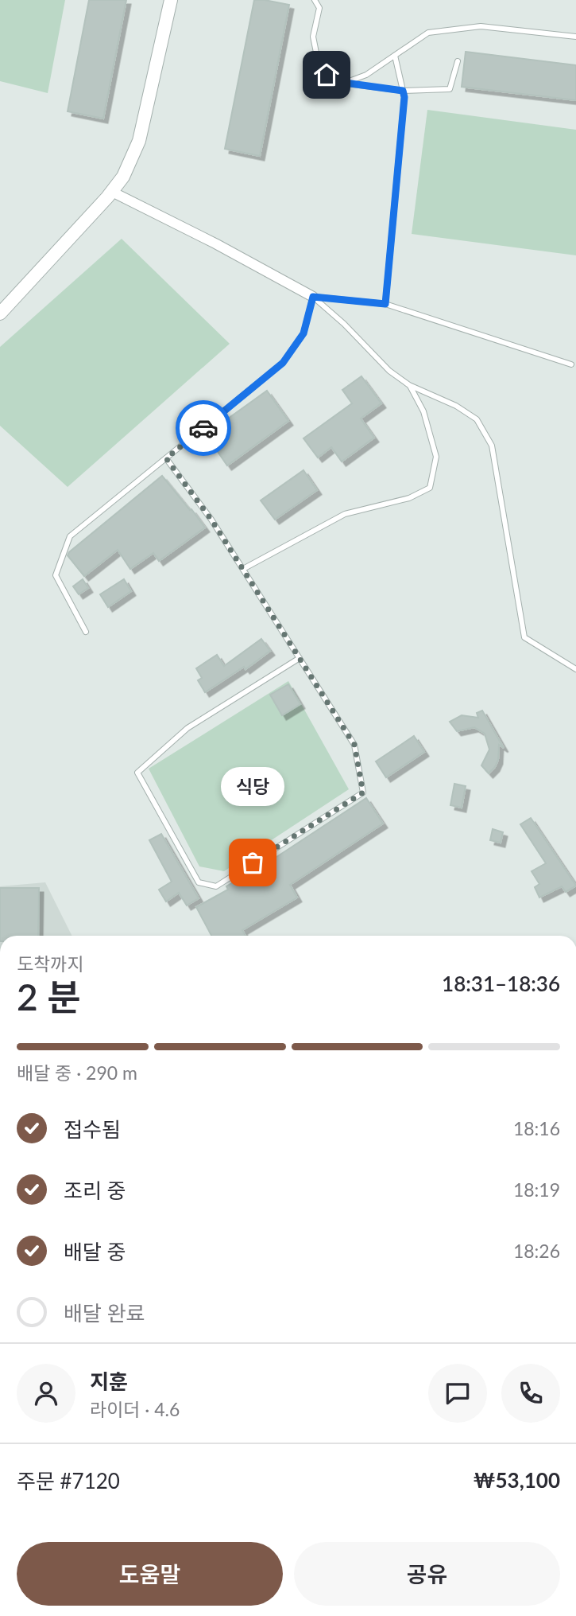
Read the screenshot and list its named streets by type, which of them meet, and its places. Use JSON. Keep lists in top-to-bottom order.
{
  "places": ["식당"],
  "page": {
    "bubble": "식당",
    "heading": ["2 분", "도착까지", "18:31–18:36"],
    "panel": [
      "지훈",
      "라이더 · 4.6",
      "주문 #7120",
      "₩53,100"
    ],
    "bar": "배달 중 · 290 m",
    "list": [
      ["접수됨", "18:16"],
      ["조리 중", "18:19"],
      ["배달 중", "18:26"],
      "배달 완료"
    ],
    "buttons": ["도움말", "공유"]
  }
}
